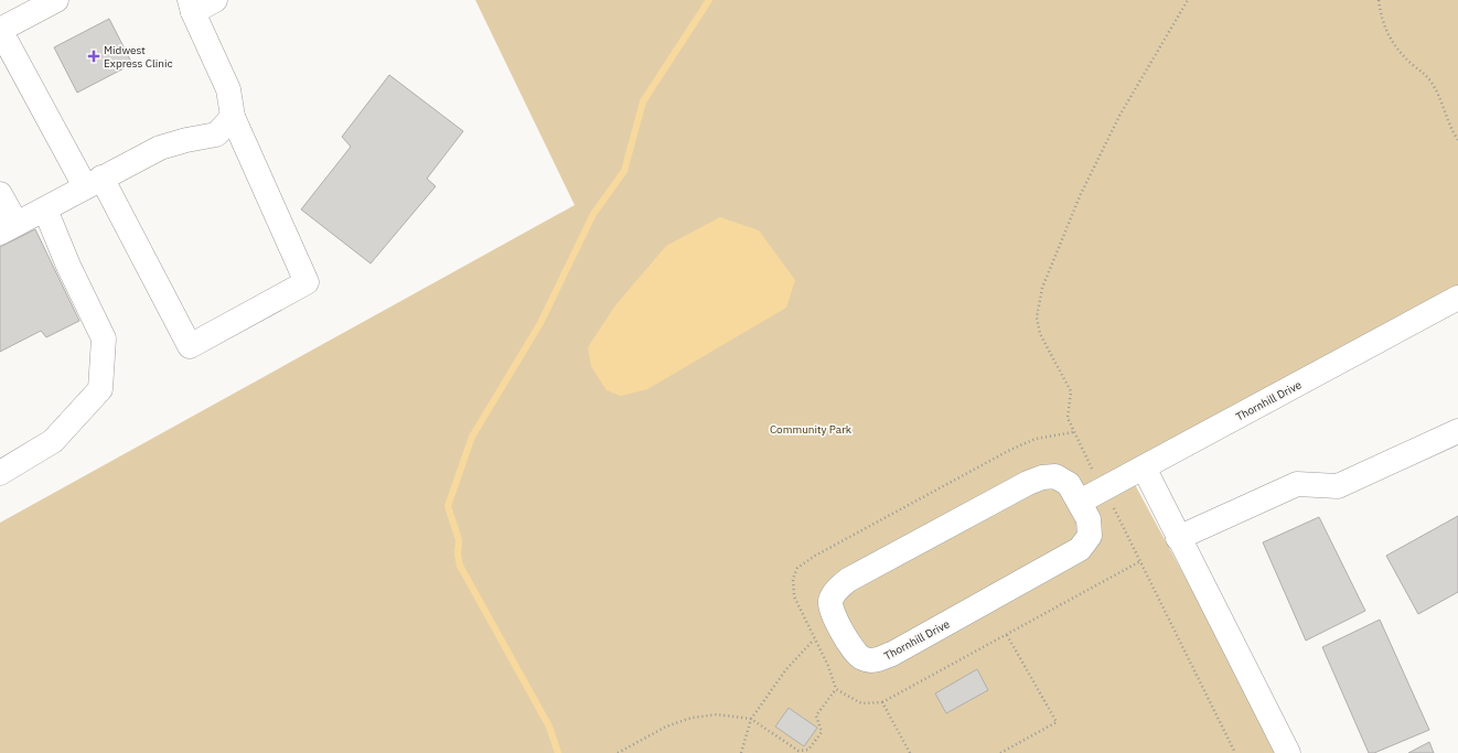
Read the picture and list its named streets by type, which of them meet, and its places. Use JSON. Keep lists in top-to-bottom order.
{
  "streets": {
    "street": ["Thornhill Drive"]
  },
  "parks": ["Community Park"],
  "places": {
    "health": ["Midwest Express Clinic"]
  }
}
